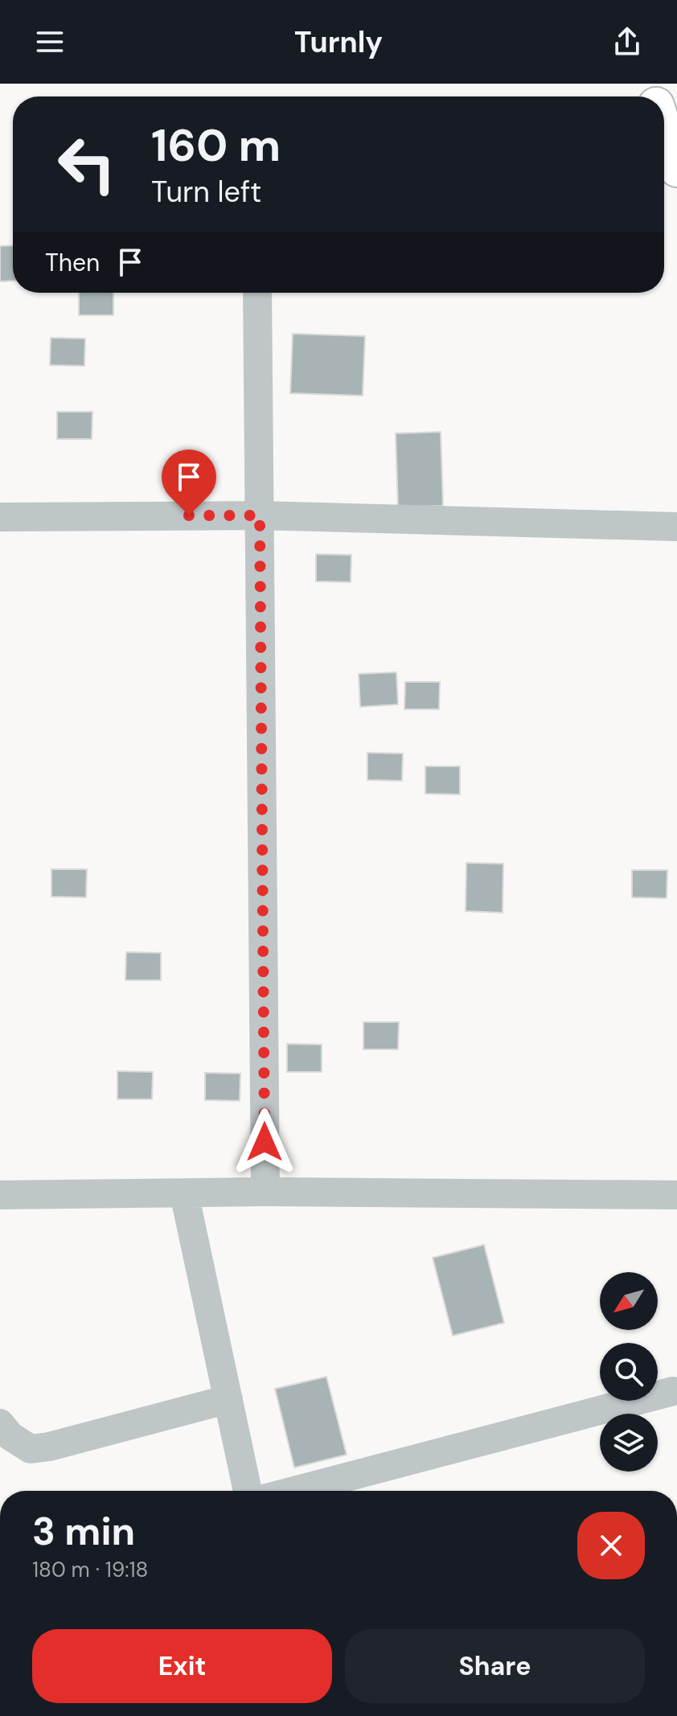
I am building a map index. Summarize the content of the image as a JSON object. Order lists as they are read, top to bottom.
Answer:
{
  "north": "bottom left",
  "page": {
    "header": "Turnly",
    "turn": ["160 m", "Turn left"],
    "then": "Then",
    "heading": ["3 min", "180 m · 19:18"],
    "buttons": ["Exit", "Share"]
  }
}
